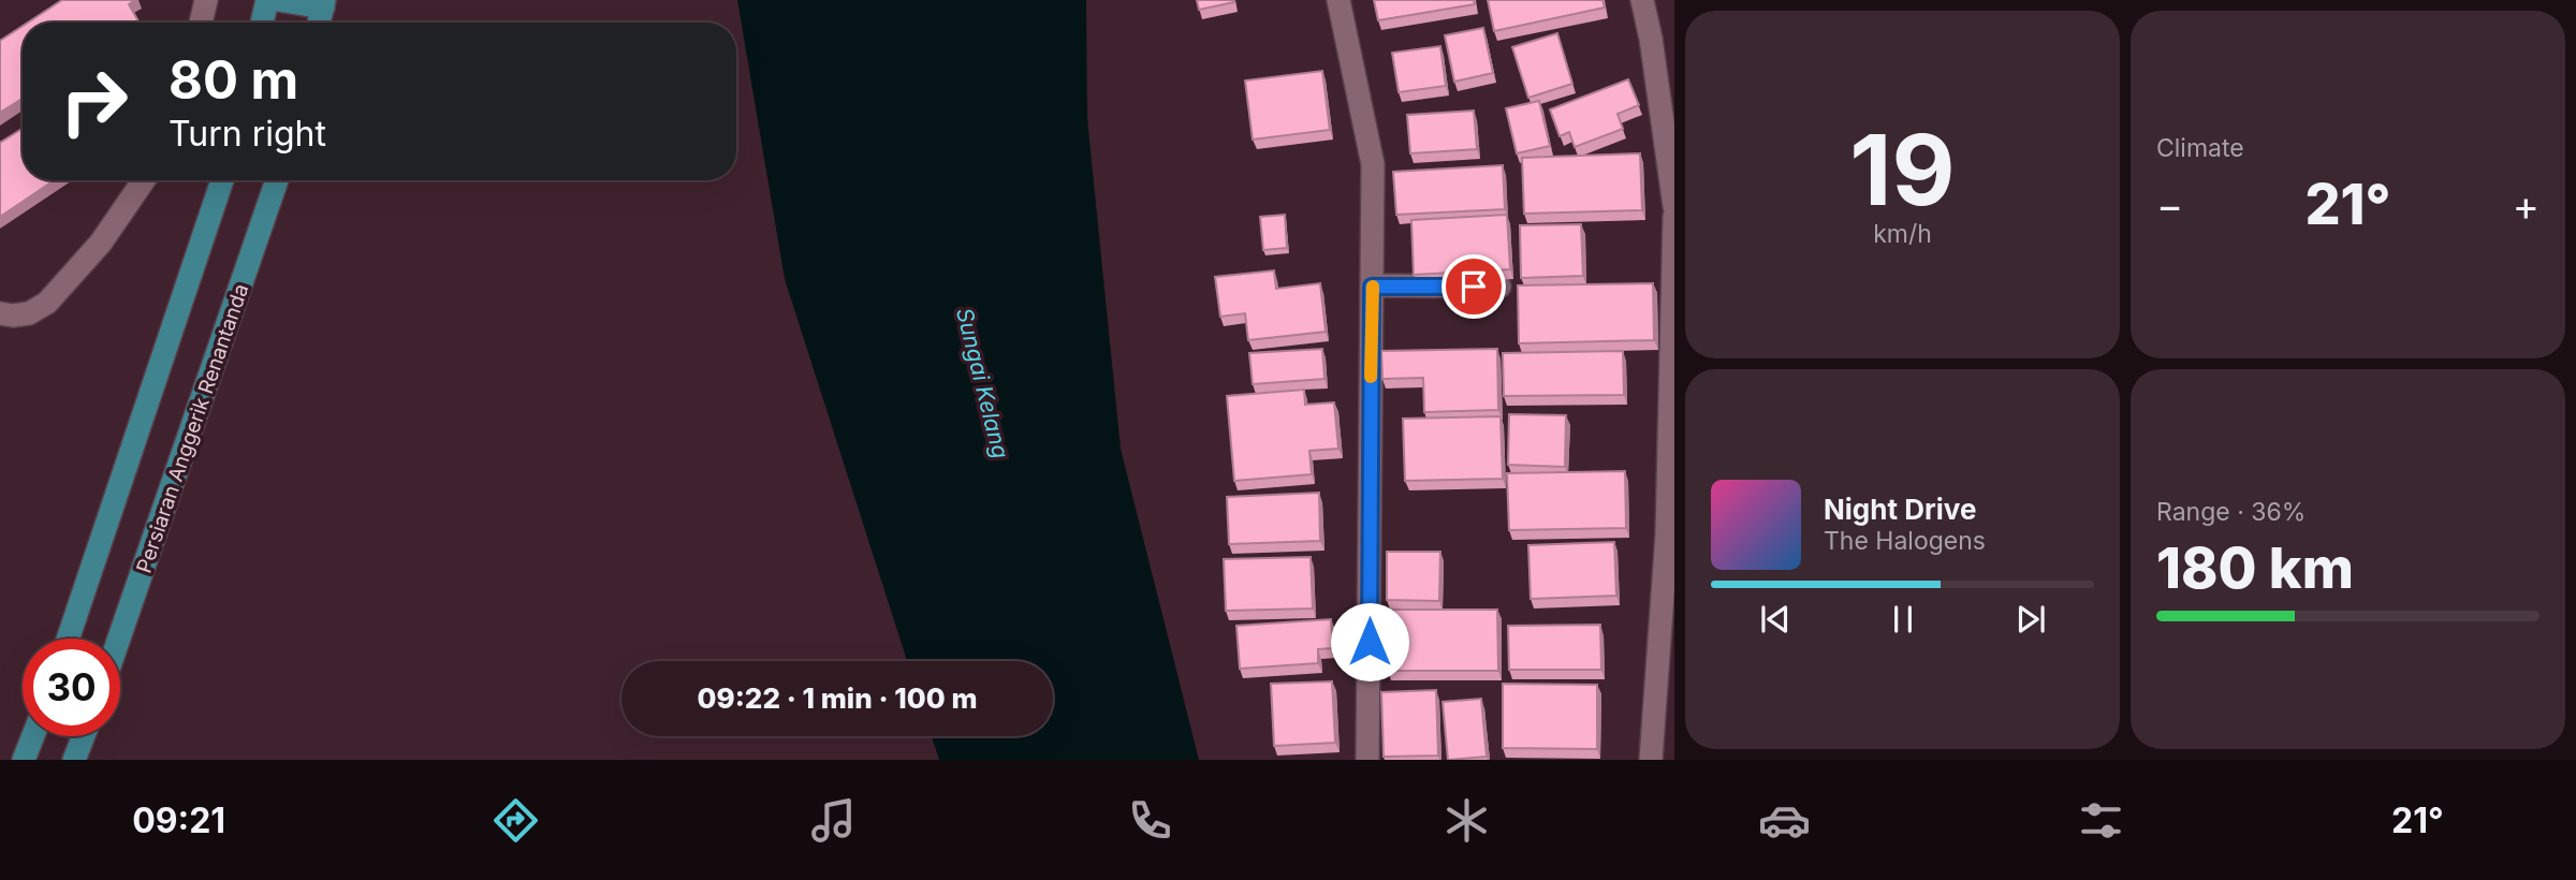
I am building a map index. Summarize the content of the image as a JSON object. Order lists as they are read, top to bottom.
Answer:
{
  "streets": {
    "main road": ["Persiaran Anggerik Renantanda"]
  },
  "water": ["Sungai Kelang"],
  "page": {
    "tile": [
      ["19", "km/h"],
      "Climate",
      ["Range · 36%", "180 km"]
    ],
    "turn": ["80 m", "Turn right"],
    "heat": ["−", "21°", "+"],
    "song": ["Night Drive", "The Halogens"],
    "limit": "30",
    "trip": "09:22 · 1 min · 100 m",
    "tabs": ["09:21", "21°"]
  }
}
